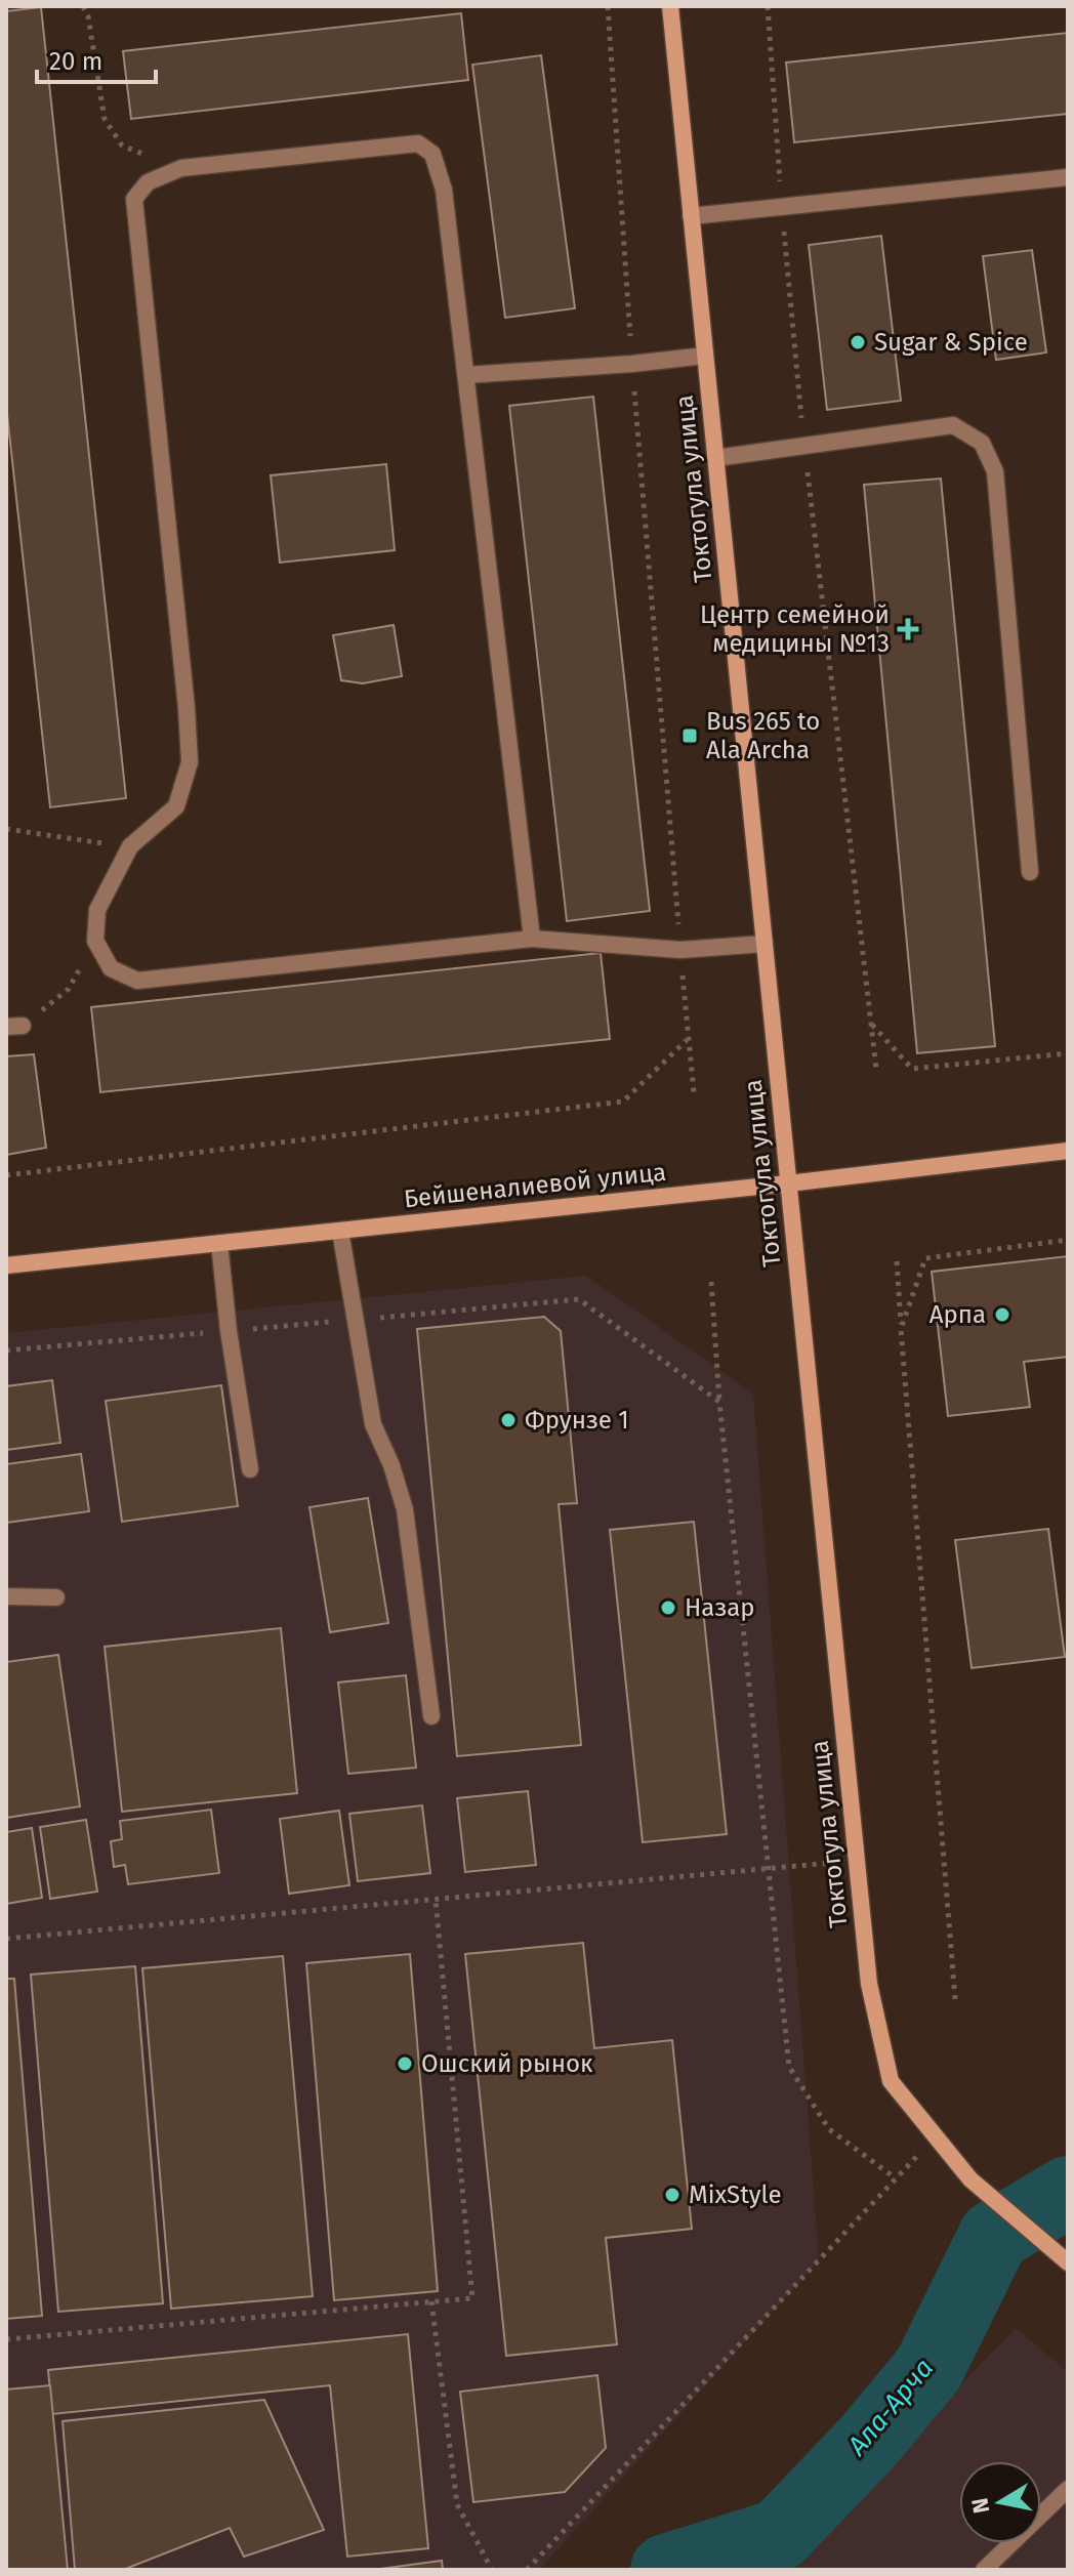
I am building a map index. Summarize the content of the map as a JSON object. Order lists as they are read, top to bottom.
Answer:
{
  "streets": {
    "main road": ["Токтогула улица", "Бейшеналиевой улица"]
  },
  "crossings": [
    ["Токтогула улица", "Бейшеналиевой улица"]
  ],
  "water": ["Ала-Арча"],
  "places": {
    "other": [
      "Sugar & Spice",
      "Арпа",
      "Фрунзе 1",
      "Назар",
      "Ошский рынок",
      "MixStyle"
    ],
    "health": ["Центр семейной медицины №13"],
    "transit": ["Bus 265 to Ala Archa"]
  },
  "scale_bar": "20 m",
  "north": "left"
}
